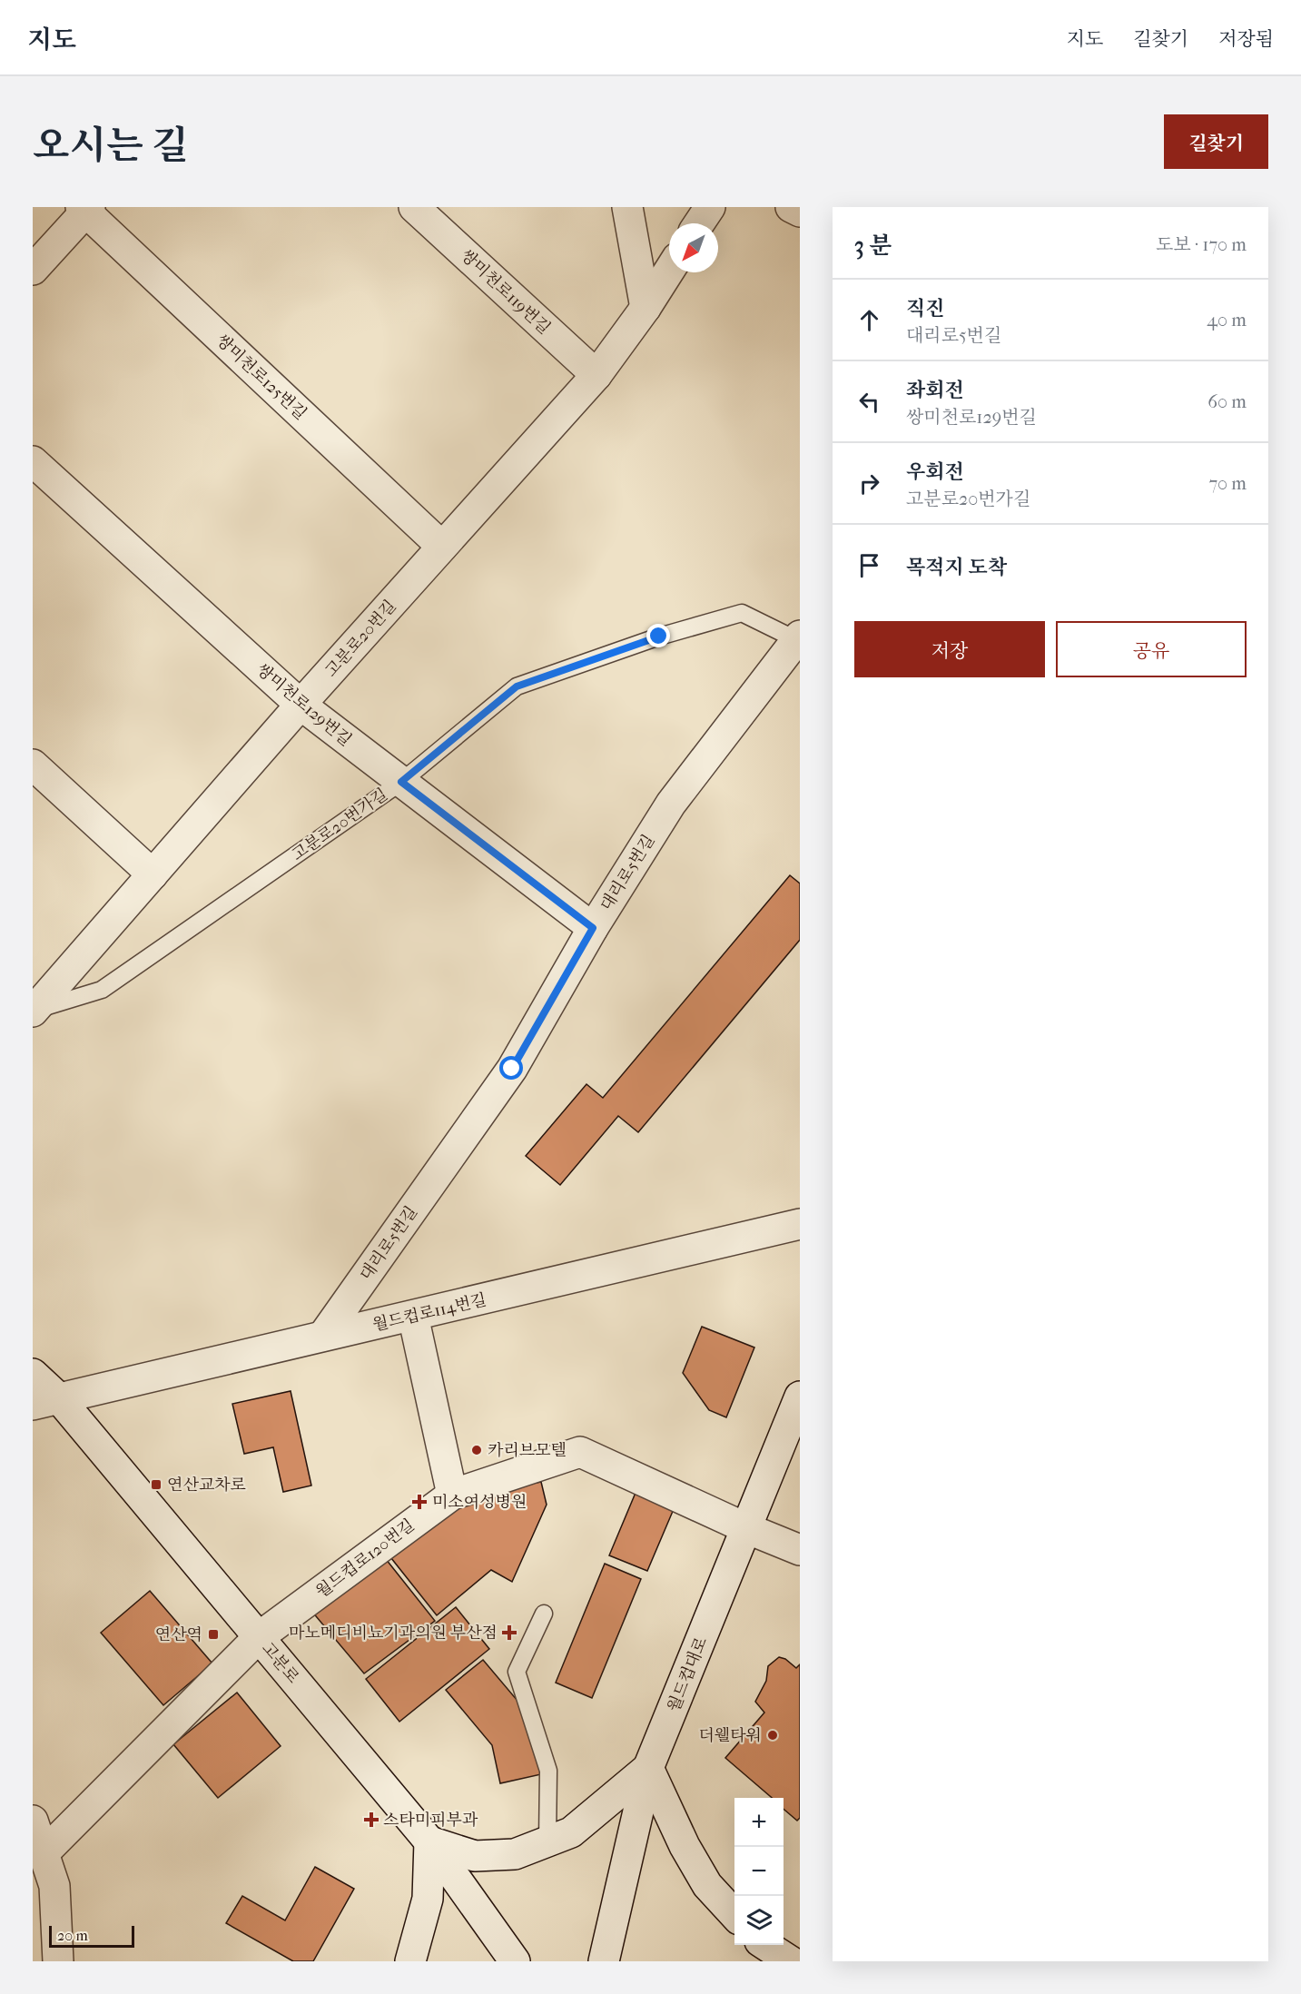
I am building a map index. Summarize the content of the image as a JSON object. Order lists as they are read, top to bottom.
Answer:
{
  "streets": {
    "street": [
      "쌍미천로119번길",
      "쌍미천로125번길",
      "고분로20번길",
      "쌍미천로129번길",
      "대리로5번길",
      "월드컵로114번길",
      "월드컵로120번길",
      "고분로",
      "월드컵대로"
    ],
    "lane": ["고분로20번가길"]
  },
  "crossings": [
    ["쌍미천로119번길", "고분로20번길"],
    ["쌍미천로125번길", "고분로20번길"],
    ["고분로20번길", "쌍미천로129번길"],
    ["고분로20번길", "고분로20번가길"],
    ["쌍미천로129번길", "고분로20번가길"],
    ["쌍미천로129번길", "대리로5번길"],
    ["고분로20번가길", "대리로5번길"],
    ["대리로5번길", "월드컵로114번길"],
    ["월드컵로114번길", "고분로"],
    ["월드컵로120번길", "고분로"],
    ["월드컵로120번길", "월드컵대로"]
  ],
  "places": {
    "other": ["카리브모텔", "더웰타워"],
    "transit": ["연산교차로", "연산역"],
    "health": ["미소여성병원", "마노메디비뇨기과의원 부산점", "스타미피부과"]
  },
  "scale_bar": "20 m",
  "north": "bottom left",
  "page": {
    "header": "지도",
    "nav": ["지도", "길찾기", "저장됨"],
    "title": "오시는 길",
    "buttons": [
      "길찾기",
      ["저장", "공유"]
    ],
    "heading": ["3 분", "도보 · 170 m"],
    "list": [
      ["직진", "대리로5번길", "40 m"],
      ["좌회전", "쌍미천로129번길", "60 m"],
      ["우회전", "고분로20번가길", "70 m"],
      "목적지 도착"
    ],
    "map_buttons": ["+", "−"],
    "scale": "20 m"
  }
}
